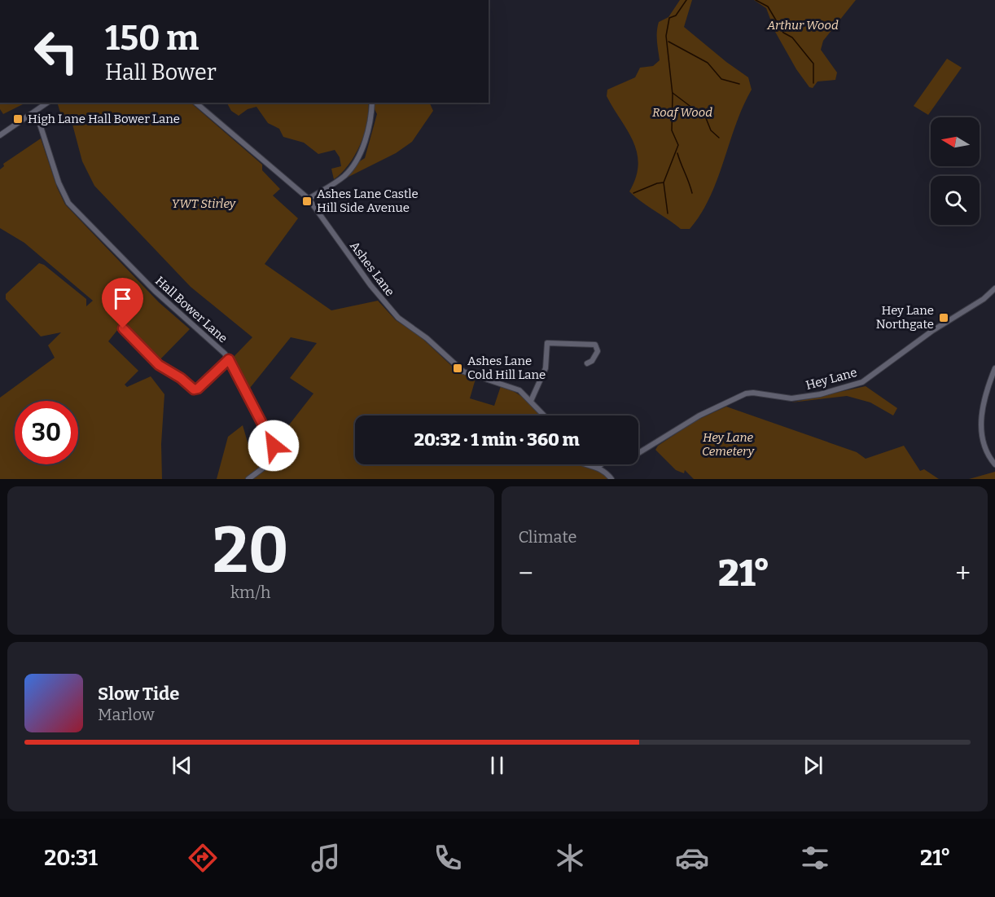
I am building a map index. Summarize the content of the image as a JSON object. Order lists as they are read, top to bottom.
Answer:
{
  "streets": {
    "street": ["Ashes Lane", "Hall Bower Lane", "Hey Lane"]
  },
  "parks": [
    "Arthur Wood",
    "Roaf Wood",
    "YWT Stirley",
    "Hey Lane Cemetery"
  ],
  "places": {
    "transit": [
      "High Lane Hall Bower Lane",
      "Ashes Lane Castle Hill Side Avenue",
      "Hey Lane Northgate",
      "Ashes Lane Cold Hill Lane"
    ]
  },
  "north": "left",
  "page": {
    "turn": ["150 m", "Hall Bower"],
    "limit": "30",
    "trip": "20:32 · 1 min · 360 m",
    "tile": [
      ["20", "km/h"],
      "Climate"
    ],
    "heat": ["−", "21°", "+"],
    "song": ["Slow Tide", "Marlow"],
    "tabs": ["20:31", "21°"]
  }
}
